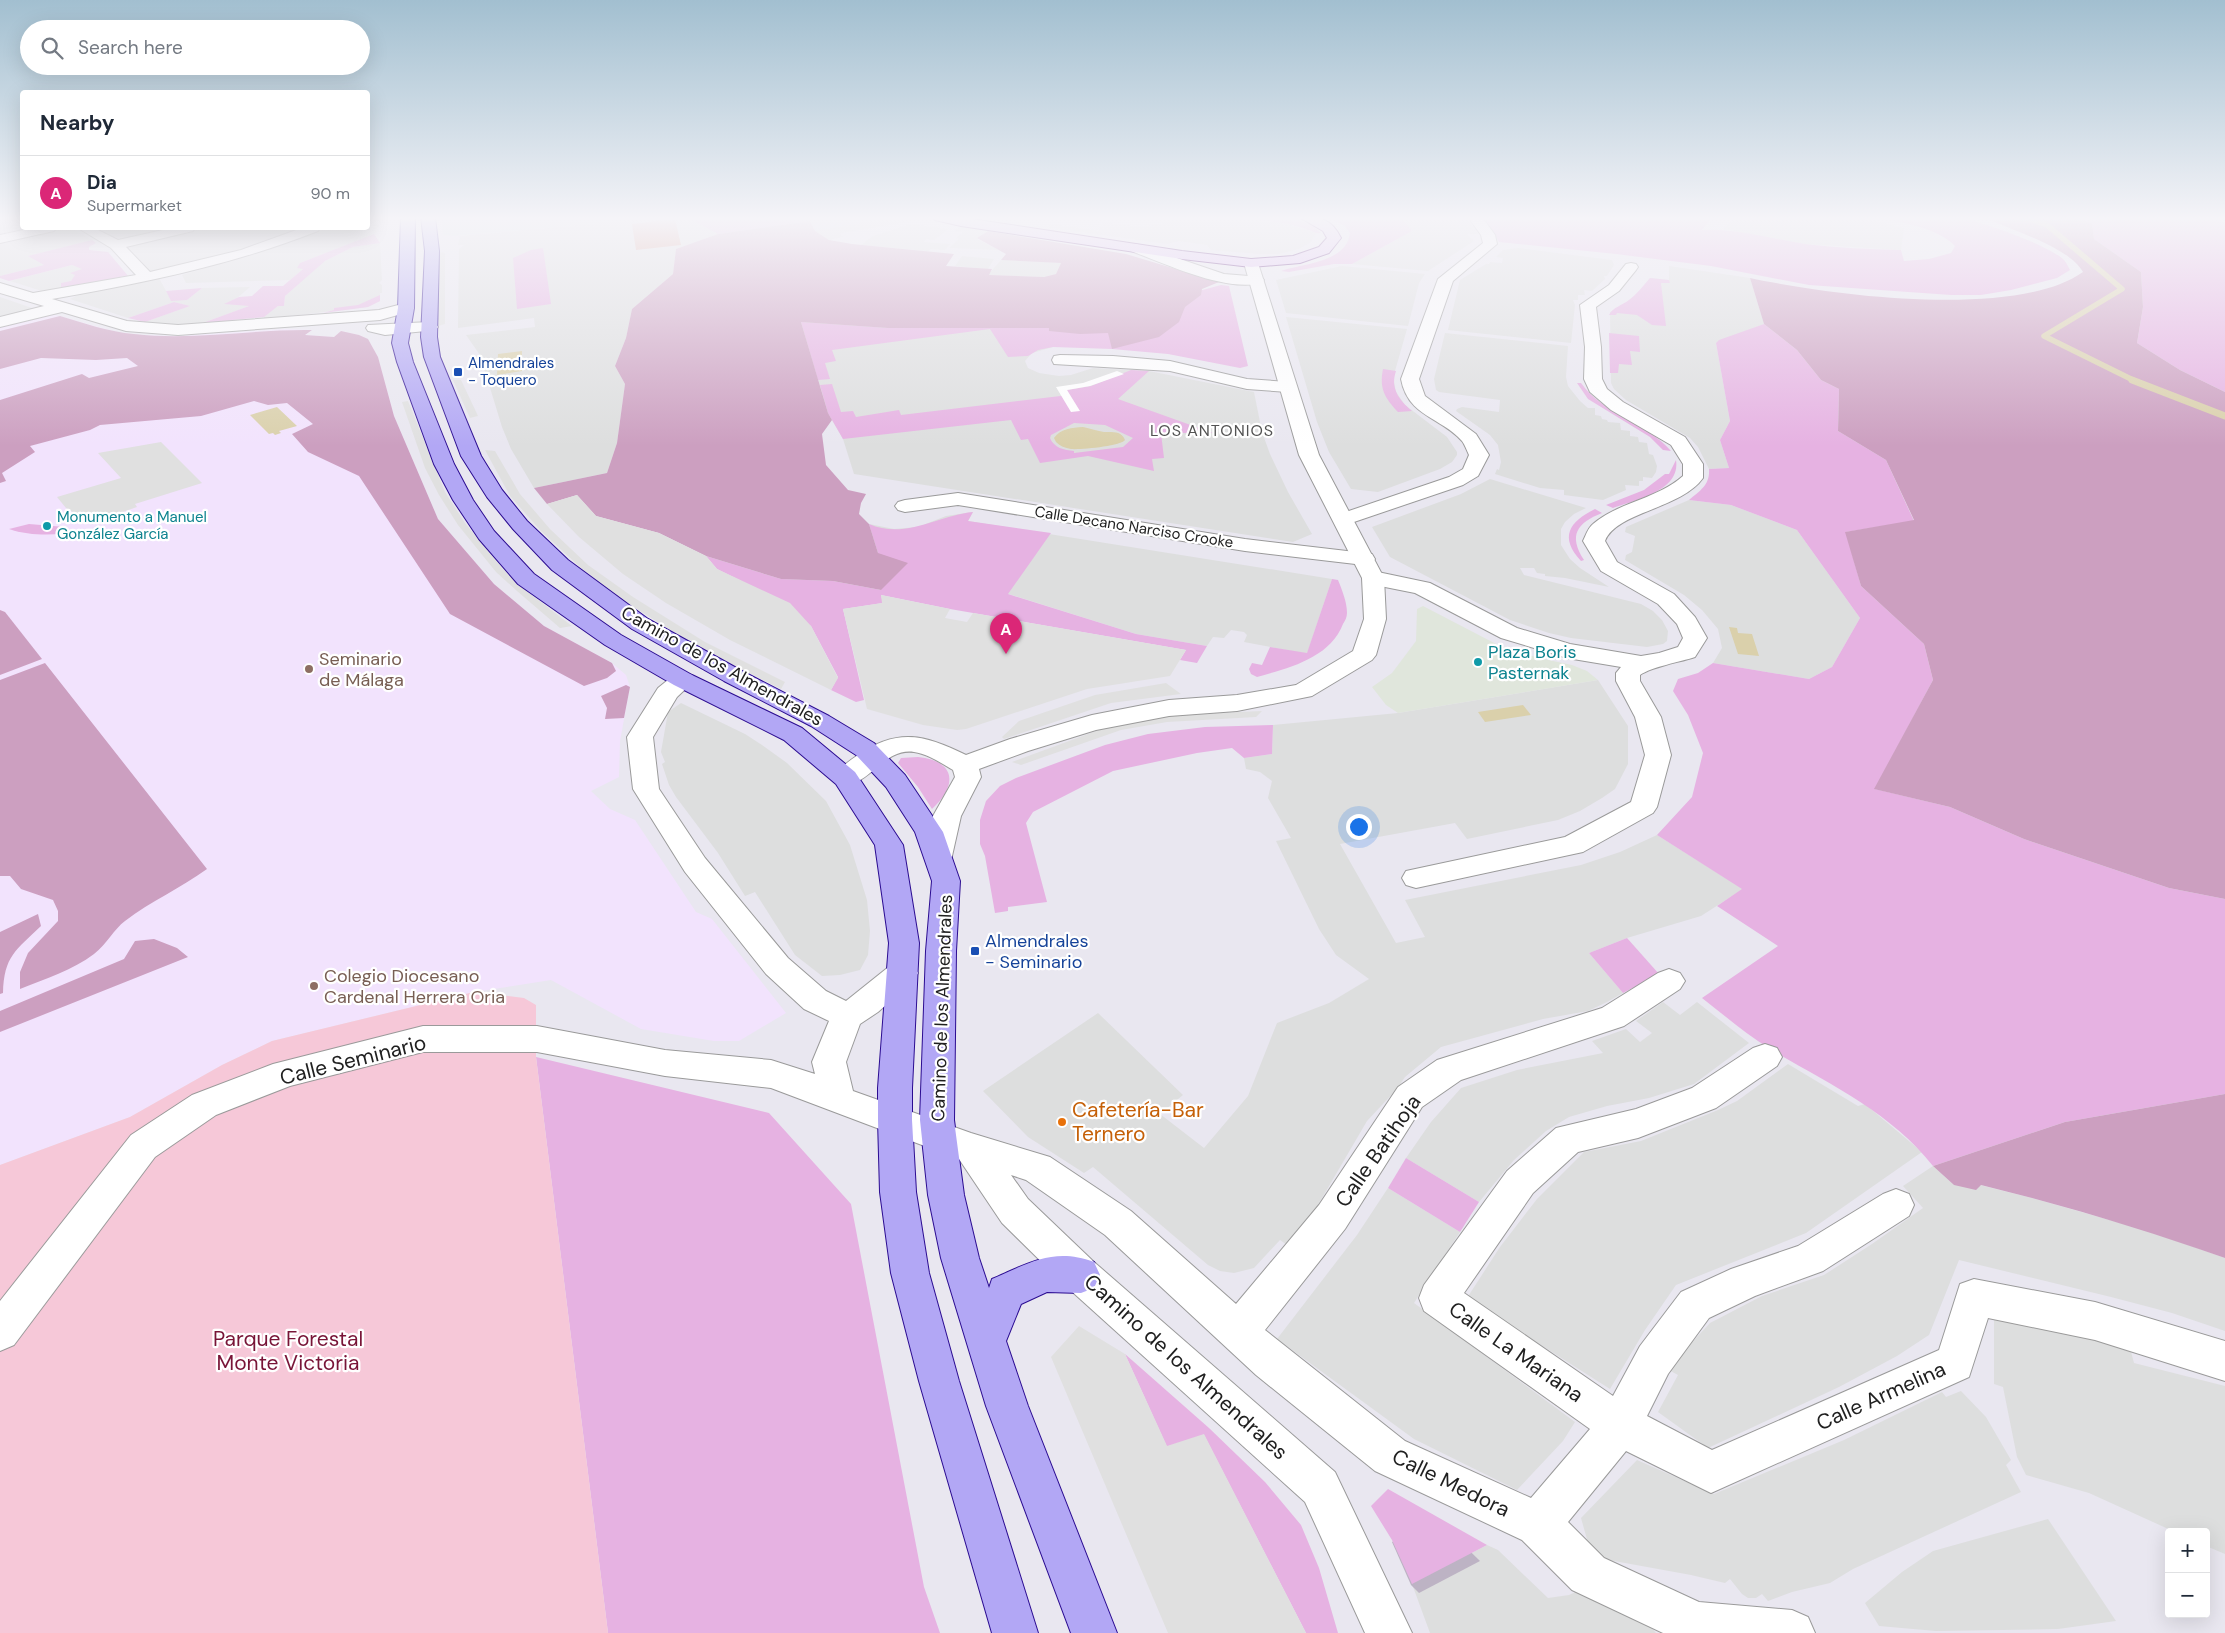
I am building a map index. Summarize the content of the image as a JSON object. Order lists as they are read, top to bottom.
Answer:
{
  "streets": {
    "main road": ["Camino de los Almendrales"],
    "street": [
      "Calle Decano Narciso Crooke",
      "Calle Seminario",
      "Calle Batihoja",
      "Calle La Mariana",
      "Calle Armelina",
      "Calle Medora"
    ]
  },
  "crossings": [
    ["Camino de los Almendrales", "Calle Seminario"],
    ["Camino de los Almendrales", "Calle Medora"],
    ["Calle Batihoja", "Calle Medora"],
    ["Calle La Mariana", "Calle Armelina"]
  ],
  "districts": ["LOS ANTONIOS"],
  "parks": ["Parque Forestal Monte Victoria"],
  "places": {
    "transit": ["Almendrales - Toquero", "Almendrales - Seminario"],
    "other": [
      "Monumento a Manuel González García",
      "Plaza Boris Pasternak",
      "Seminario de Málaga",
      "Colegio Diocesano Cardenal Herrera Oria",
      "Cafetería-Bar Ternero"
    ]
  },
  "page": {
    "search": "Search here",
    "heading": "Nearby",
    "list": [
      {
        "mark": "A",
        "name": "Dia",
        "note": "Supermarket",
        "value": "90 m"
      }
    ],
    "pins": "A",
    "map_buttons": ["+", "−"]
  }
}
